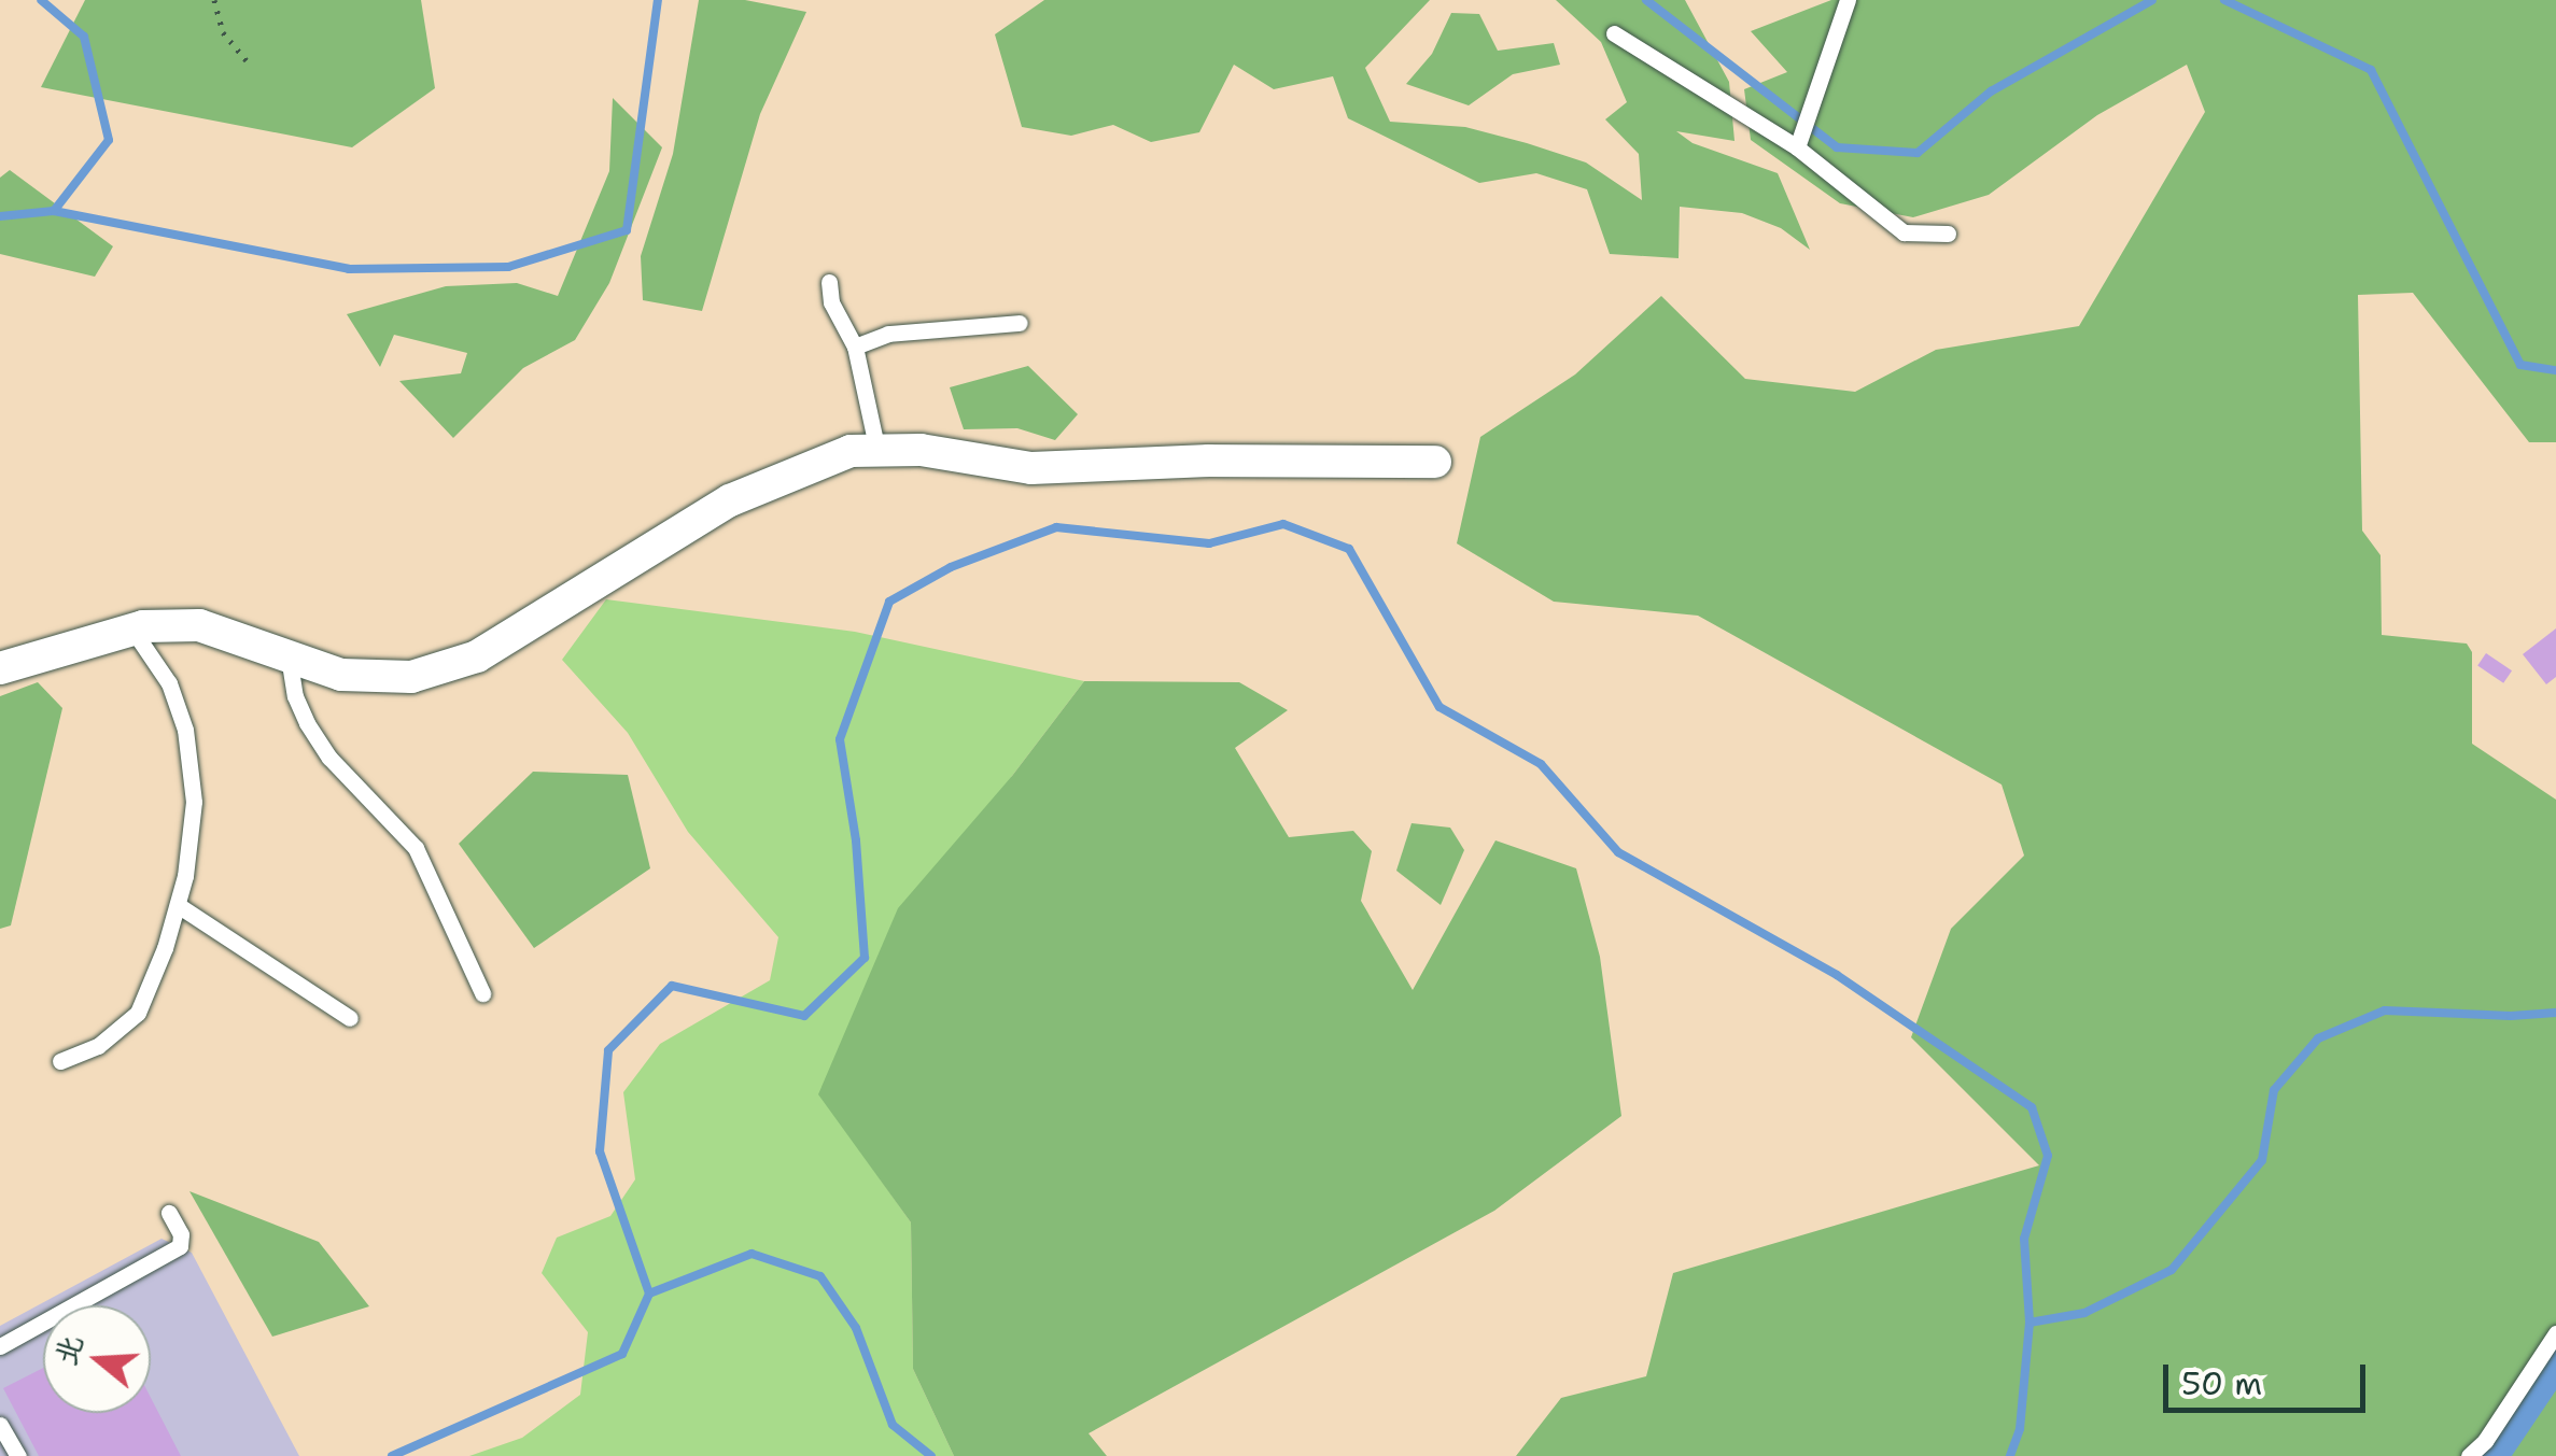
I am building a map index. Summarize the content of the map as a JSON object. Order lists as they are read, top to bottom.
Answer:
{
  "scale_bar": "50 m",
  "north": "left"
}
